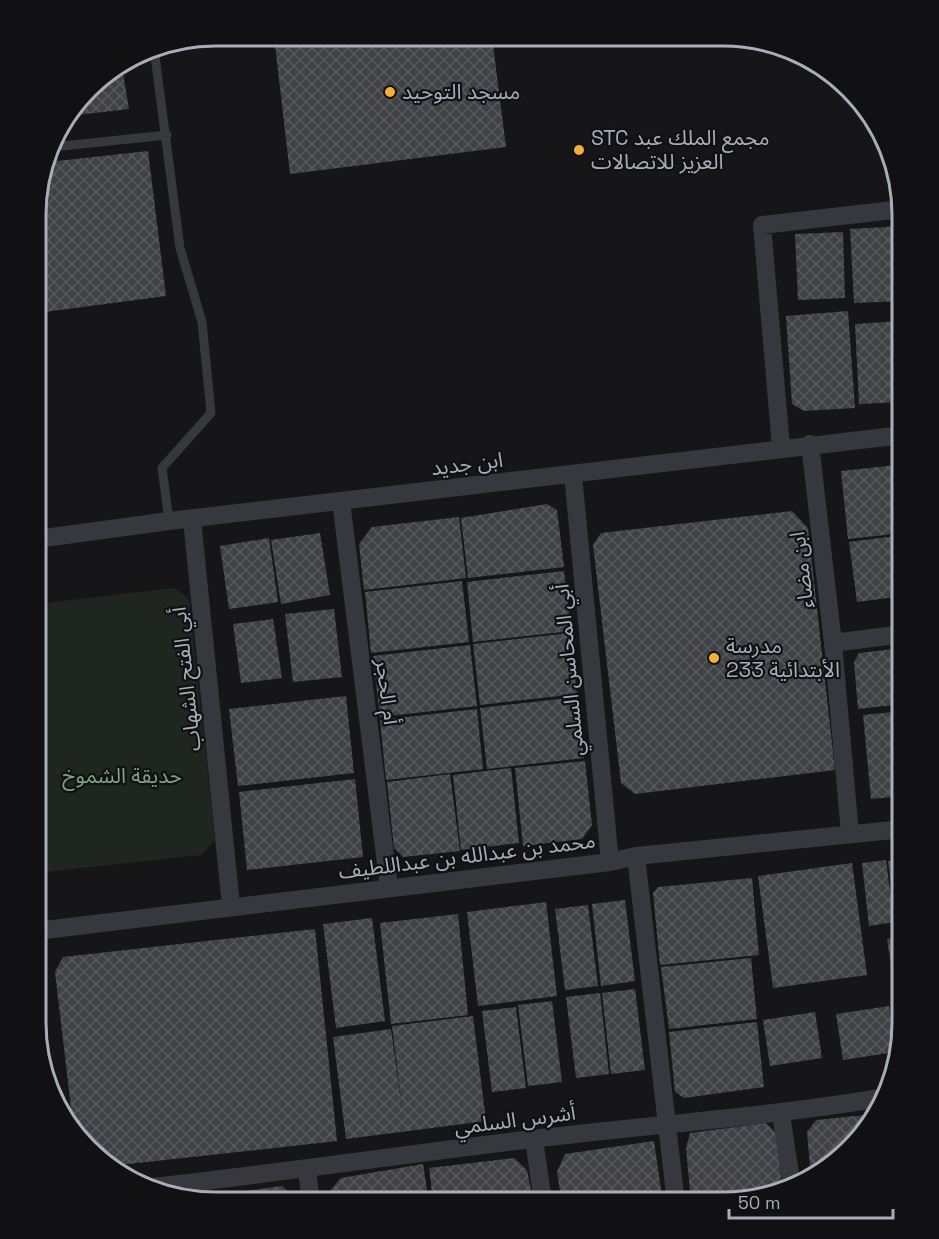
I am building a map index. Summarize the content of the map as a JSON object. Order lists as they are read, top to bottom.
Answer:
{
  "streets": {
    "street": [
      "ابن جديد",
      "ابن مضاء",
      "أبي المحاسن السلمي",
      "أبي الفتح الشهاب",
      "أم الحجر",
      "محمد بن عبدالله بن عبداللطيف",
      "أشرس السلمي"
    ]
  },
  "crossings": [
    ["ابن جديد", "ابن مضاء"],
    ["ابن جديد", "أبي المحاسن السلمي"],
    ["ابن جديد", "أبي الفتح الشهاب"],
    ["ابن جديد", "أم الحجر"],
    ["ابن مضاء", "محمد بن عبدالله بن عبداللطيف"],
    ["أبي المحاسن السلمي", "محمد بن عبدالله بن عبداللطيف"],
    ["أبي الفتح الشهاب", "محمد بن عبدالله بن عبداللطيف"],
    ["أم الحجر", "محمد بن عبدالله بن عبداللطيف"]
  ],
  "parks": ["حديقة الشموخ"],
  "places": ["مسجد التوحيد", "STC مجمع الملك عبد العزيز للاتصالات", "مدرسة الأبتدائية 233"],
  "scale_bar": "50 m"
}
